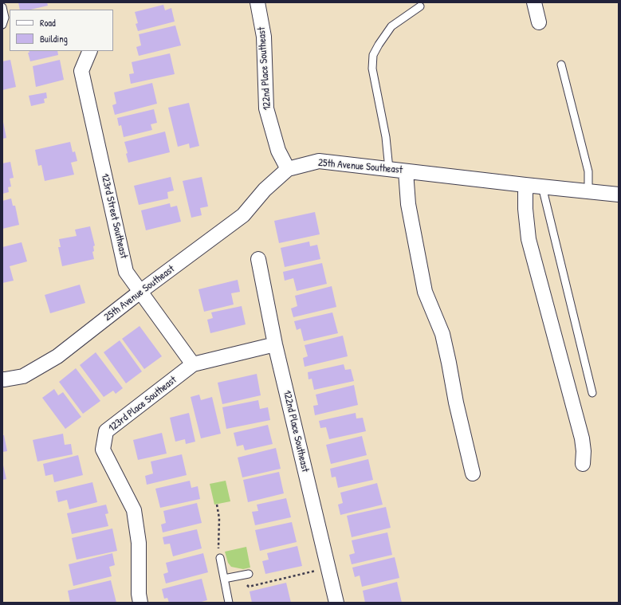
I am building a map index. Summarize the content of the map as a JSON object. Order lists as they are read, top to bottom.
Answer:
{
  "streets": {
    "street": [
      "122nd Place Southeast",
      "25th Avenue Southeast",
      "123rd Street Southeast",
      "123rd Place Southeast"
    ]
  },
  "crossings": [
    ["122nd Place Southeast", "25th Avenue Southeast"],
    ["122nd Place Southeast", "123rd Place Southeast"],
    ["25th Avenue Southeast", "123rd Street Southeast"],
    ["123rd Street Southeast", "123rd Place Southeast"]
  ],
  "legend": ["Road", "Building"]
}
